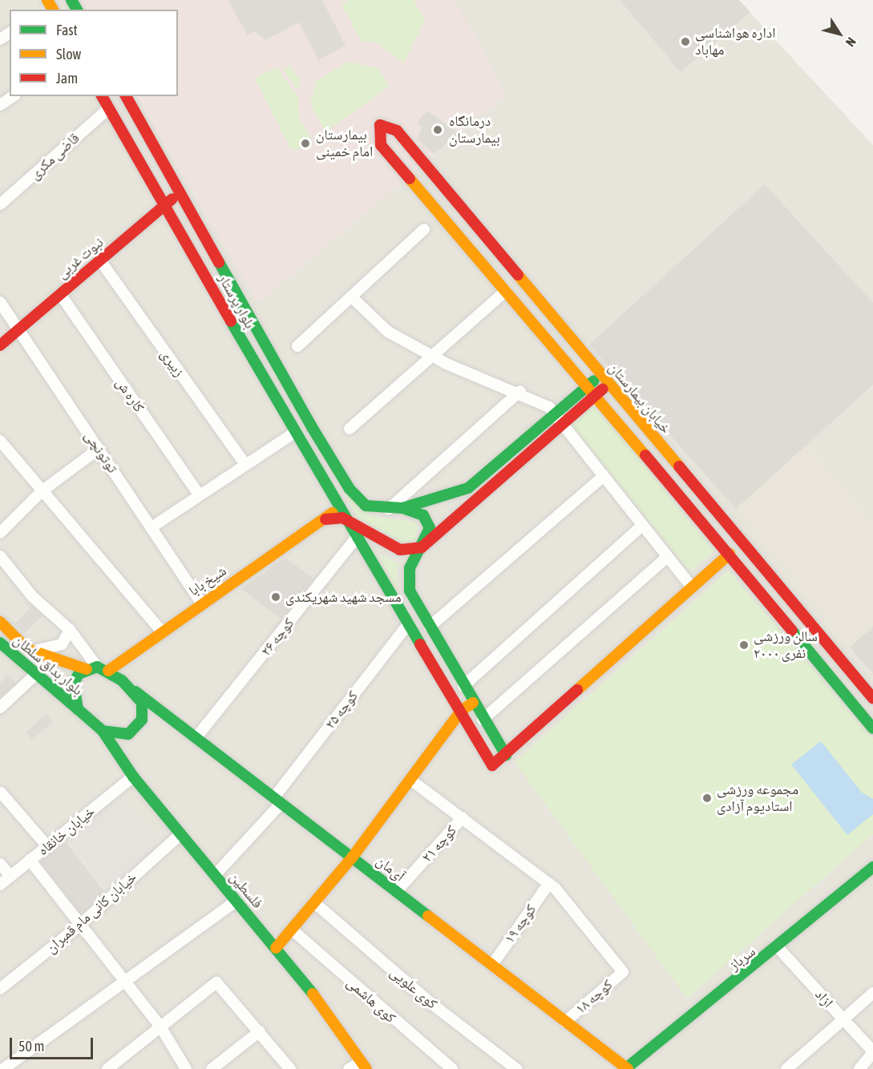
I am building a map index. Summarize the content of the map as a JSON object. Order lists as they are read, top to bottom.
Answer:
{
  "streets": {
    "street": [
      "قاضی مکری",
      "نبوت غربی",
      "بلوار پرستار",
      "زبیری",
      "کاره ش",
      "خیابان بیمارستان",
      "توتونچی",
      "شیخ بابا",
      "کوچه ۲۶",
      "بلوار بداق سلطان",
      "کوچه ۲۵",
      "خیابان خانقاه",
      "کوچه ۲۱",
      "آی‌مان",
      "فلسطین",
      "خیابان کانی مام قمبران",
      "کوچه ۱۹",
      "سرباز",
      "کوی علویی",
      "کوچه ۱۸",
      "ازاد",
      "کوی هاشمی"
    ]
  },
  "crossings": [
    ["قاضی مکری", "بلوار پرستار"],
    ["نبوت غربی", "بلوار پرستار"],
    ["نبوت غربی", "زبیری"],
    ["نبوت غربی", "کاره ش"],
    ["نبوت غربی", "توتونچی"],
    ["بلوار پرستار", "کوچه ۲۶"],
    ["بلوار پرستار", "کوچه ۲۵"],
    ["توتونچی", "شیخ بابا"],
    ["شیخ بابا", "بلوار بداق سلطان"],
    ["شیخ بابا", "آی‌مان"],
    ["شیخ بابا", "فلسطین"],
    ["کوچه ۲۶", "آی‌مان"],
    ["بلوار بداق سلطان", "آی‌مان"],
    ["بلوار بداق سلطان", "فلسطین"],
    ["کوچه ۲۵", "آی‌مان"],
    ["کوچه ۲۵", "فلسطین"],
    ["خیابان خانقاه", "فلسطین"],
    ["کوچه ۲۱", "آی‌مان"],
    ["آی‌مان", "فلسطین"],
    ["آی‌مان", "کوچه ۱۹"],
    ["آی‌مان", "سرباز"],
    ["آی‌مان", "کوچه ۱۸"],
    ["فلسطین", "خیابان کانی مام قمبران"],
    ["کوچه ۱۹", "کوچه ۱۸"],
    ["سرباز", "ازاد"]
  ],
  "places": [
    "اداره هواشناسی مهاباد",
    "درمانگاه بیمارستان",
    "بیمارستان امام خمینی",
    "مسجد شهید شهریکندی",
    "سالن ورزشی ۲۰۰۰ نفری",
    "مجموعه ورزشی استادیوم آزادی"
  ],
  "legend": ["Fast", "Slow", "Jam"],
  "scale_bar": "50 m",
  "north": "bottom right"
}
